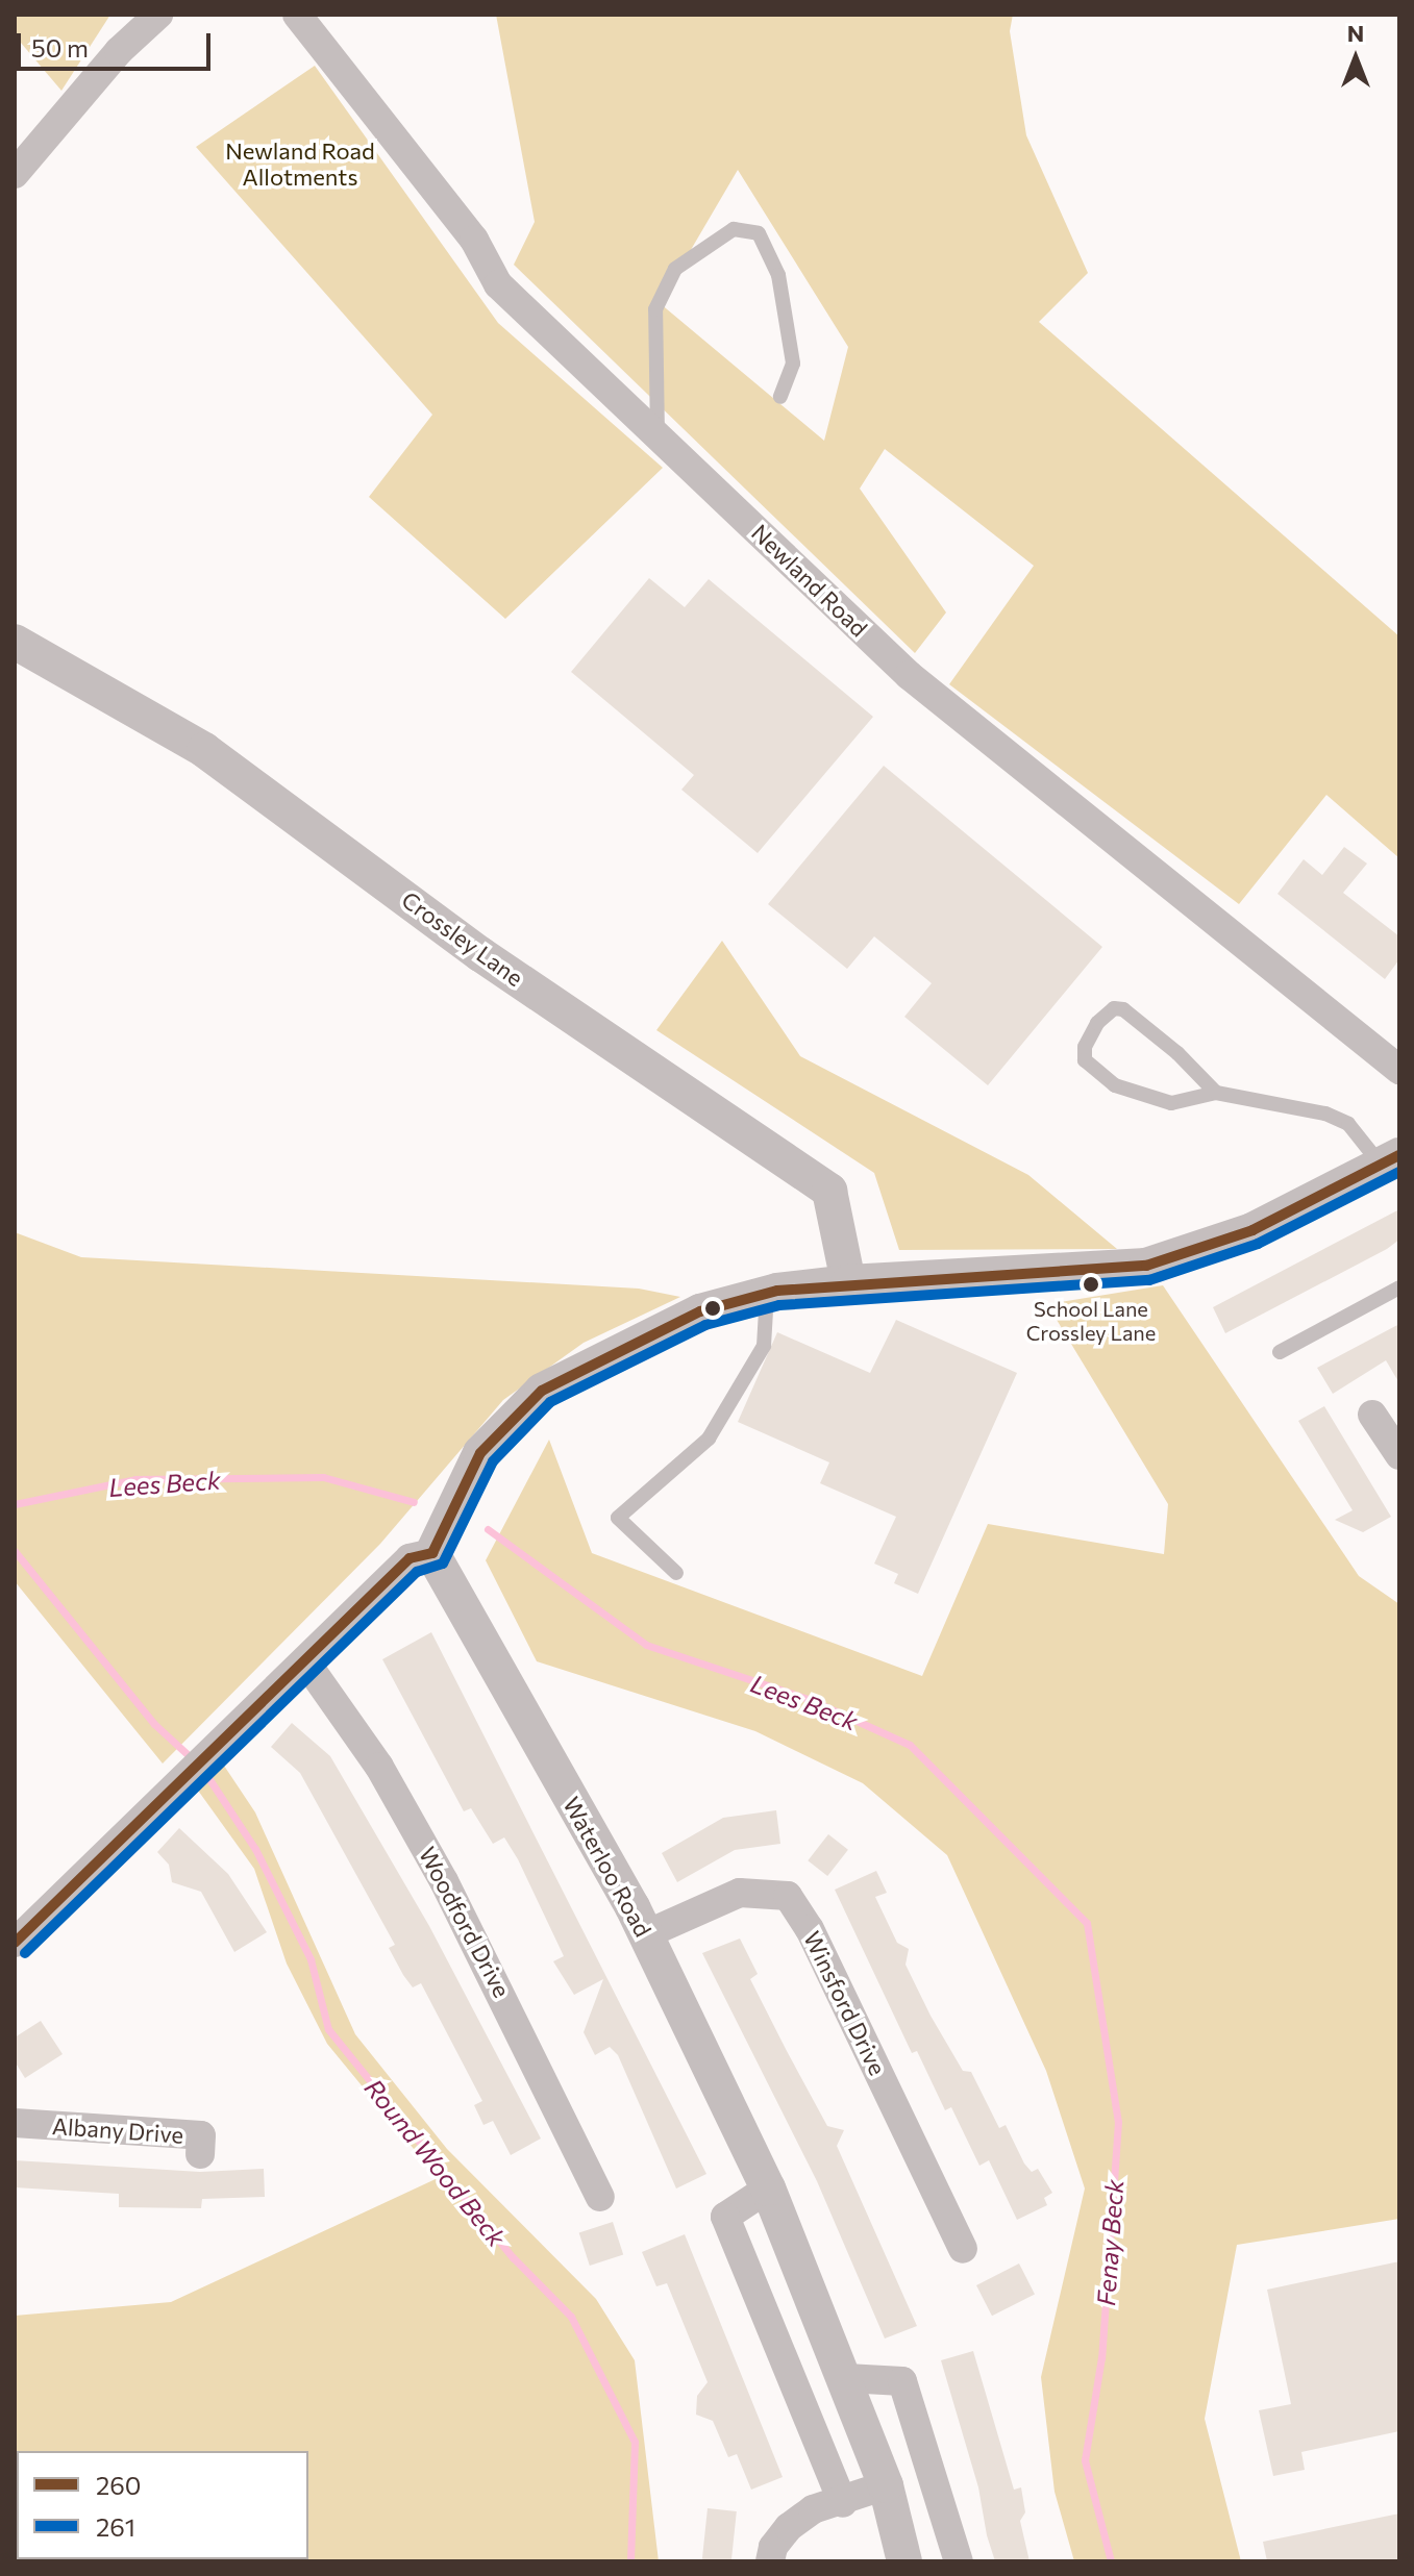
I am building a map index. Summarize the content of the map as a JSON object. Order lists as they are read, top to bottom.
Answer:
{
  "streets": {
    "street": [
      "Newland Road",
      "Crossley Lane",
      "Waterloo Road",
      "Woodford Drive",
      "Winsford Drive",
      "Albany Drive"
    ]
  },
  "crossings": [
    ["Waterloo Road", "Winsford Drive"]
  ],
  "water": ["Lees Beck", "Round Wood Beck", "Fenay Beck"],
  "parks": ["Newland Road Allotments"],
  "places": ["School Lane Crossley Lane"],
  "lines": ["transit line 260", "transit line 261"],
  "legend": ["260", "261"],
  "scale_bar": "50 m",
  "north": "top"
}
